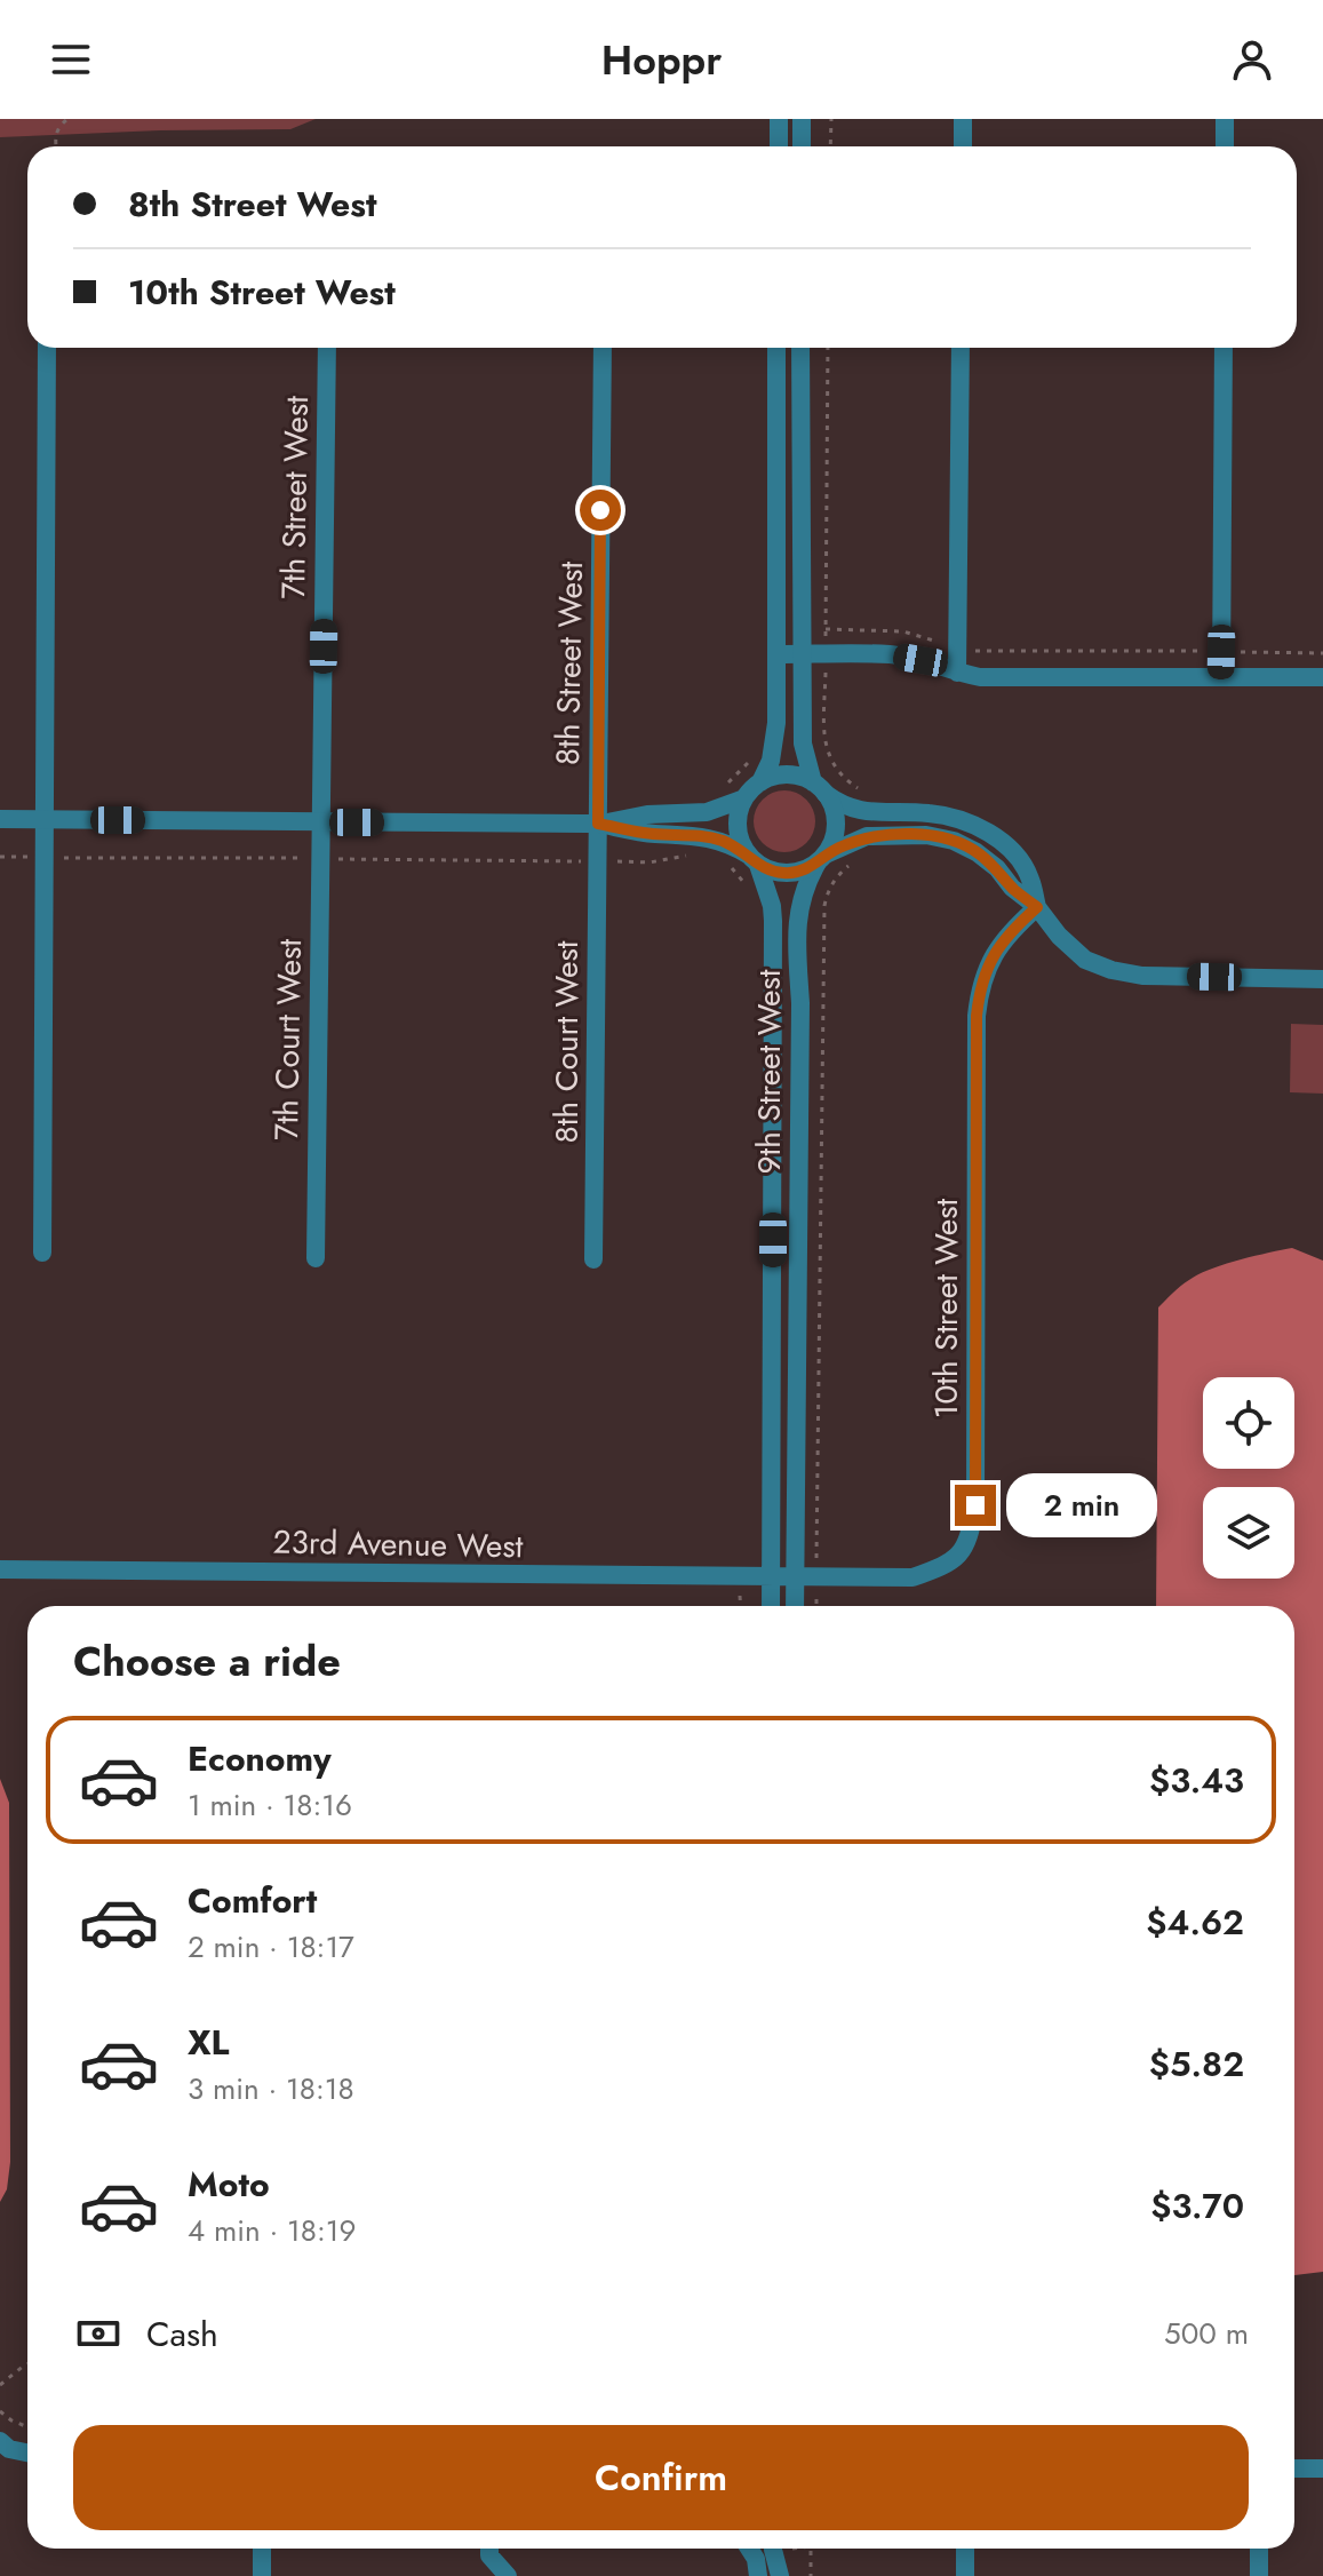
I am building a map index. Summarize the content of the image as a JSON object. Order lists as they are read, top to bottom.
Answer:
{
  "streets": {
    "street": [
      "7th Street West",
      "8th Street West",
      "7th Court West",
      "8th Court West",
      "9th Street West",
      "10th Street West",
      "23rd Avenue West"
    ]
  },
  "crossings": [
    ["7th Street West", "7th Court West"],
    ["8th Street West", "8th Court West"],
    ["9th Street West", "10th Street West"],
    ["9th Street West", "23rd Avenue West"],
    ["10th Street West", "23rd Avenue West"]
  ],
  "page": {
    "header": "Hoppr",
    "banner": ["8th Street West", "10th Street West"],
    "bubble": "2 min",
    "heading": "Choose a ride",
    "list": [
      {
        "name": "Economy",
        "note": "1 min · 18:16",
        "value": "$3.43"
      },
      {
        "name": "Comfort",
        "note": "2 min · 18:17",
        "value": "$4.62"
      },
      {
        "name": "XL",
        "note": "3 min · 18:18",
        "value": "$5.82"
      },
      {
        "name": "Moto",
        "note": "4 min · 18:19",
        "value": "$3.70"
      }
    ],
    "pay": ["Cash", "500 m"],
    "buttons": "Confirm"
  }
}
